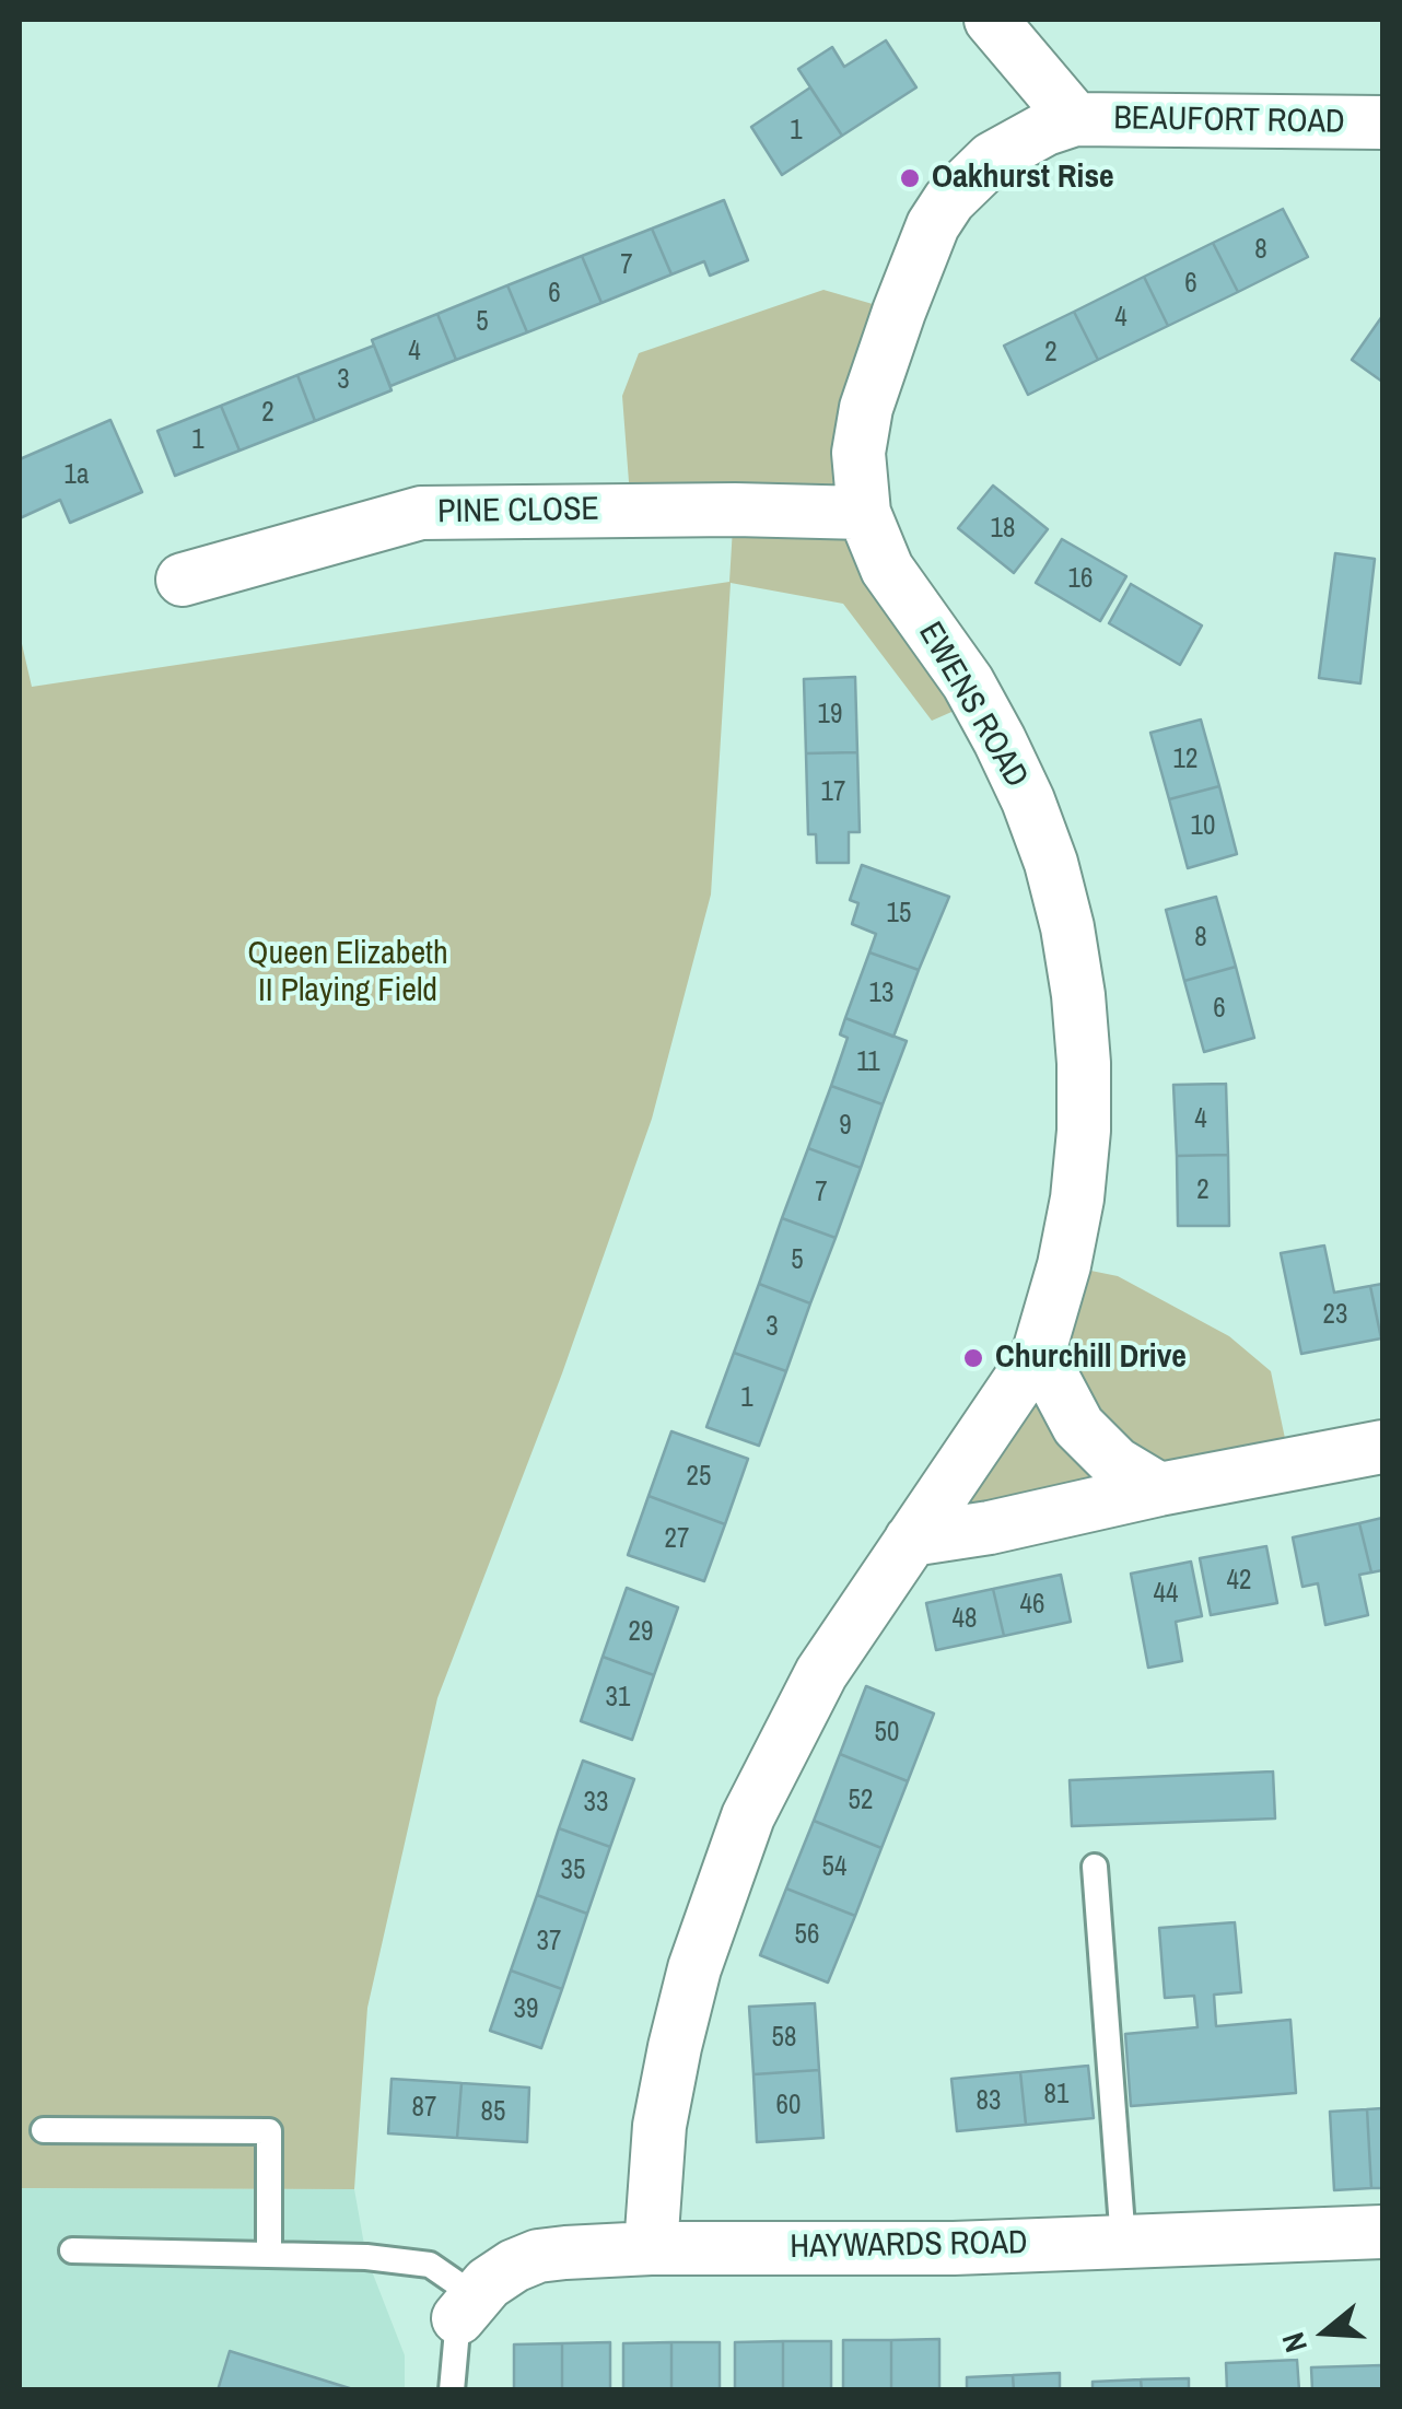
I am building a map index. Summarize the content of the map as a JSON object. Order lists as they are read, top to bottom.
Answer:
{
  "streets": {
    "street": [
      "BEAUFORT ROAD",
      "PINE CLOSE",
      "EWENS ROAD",
      "HAYWARDS ROAD"
    ]
  },
  "crossings": [
    ["BEAUFORT ROAD", "EWENS ROAD"],
    ["PINE CLOSE", "EWENS ROAD"]
  ],
  "parks": ["Queen Elizabeth II Playing Field"],
  "places": ["Oakhurst Rise", "Churchill Drive"],
  "house_numbers": [
    "1",
    "8",
    "7",
    "6",
    "6",
    "4",
    "5",
    "4",
    "2",
    "3",
    "2",
    "1",
    "1a",
    "18",
    "16",
    "19",
    "12",
    "17",
    "10",
    "15",
    "8",
    "13",
    "6",
    "11",
    "4",
    "9",
    "2",
    "7",
    "5",
    "23",
    "3",
    "1",
    "25",
    "27",
    "42",
    "44",
    "46",
    "48",
    "29",
    "31",
    "50",
    "52",
    "33",
    "54",
    "35",
    "56",
    "37",
    "39",
    "58",
    "81",
    "83",
    "60",
    "87",
    "85"
  ],
  "north": "left"
}
